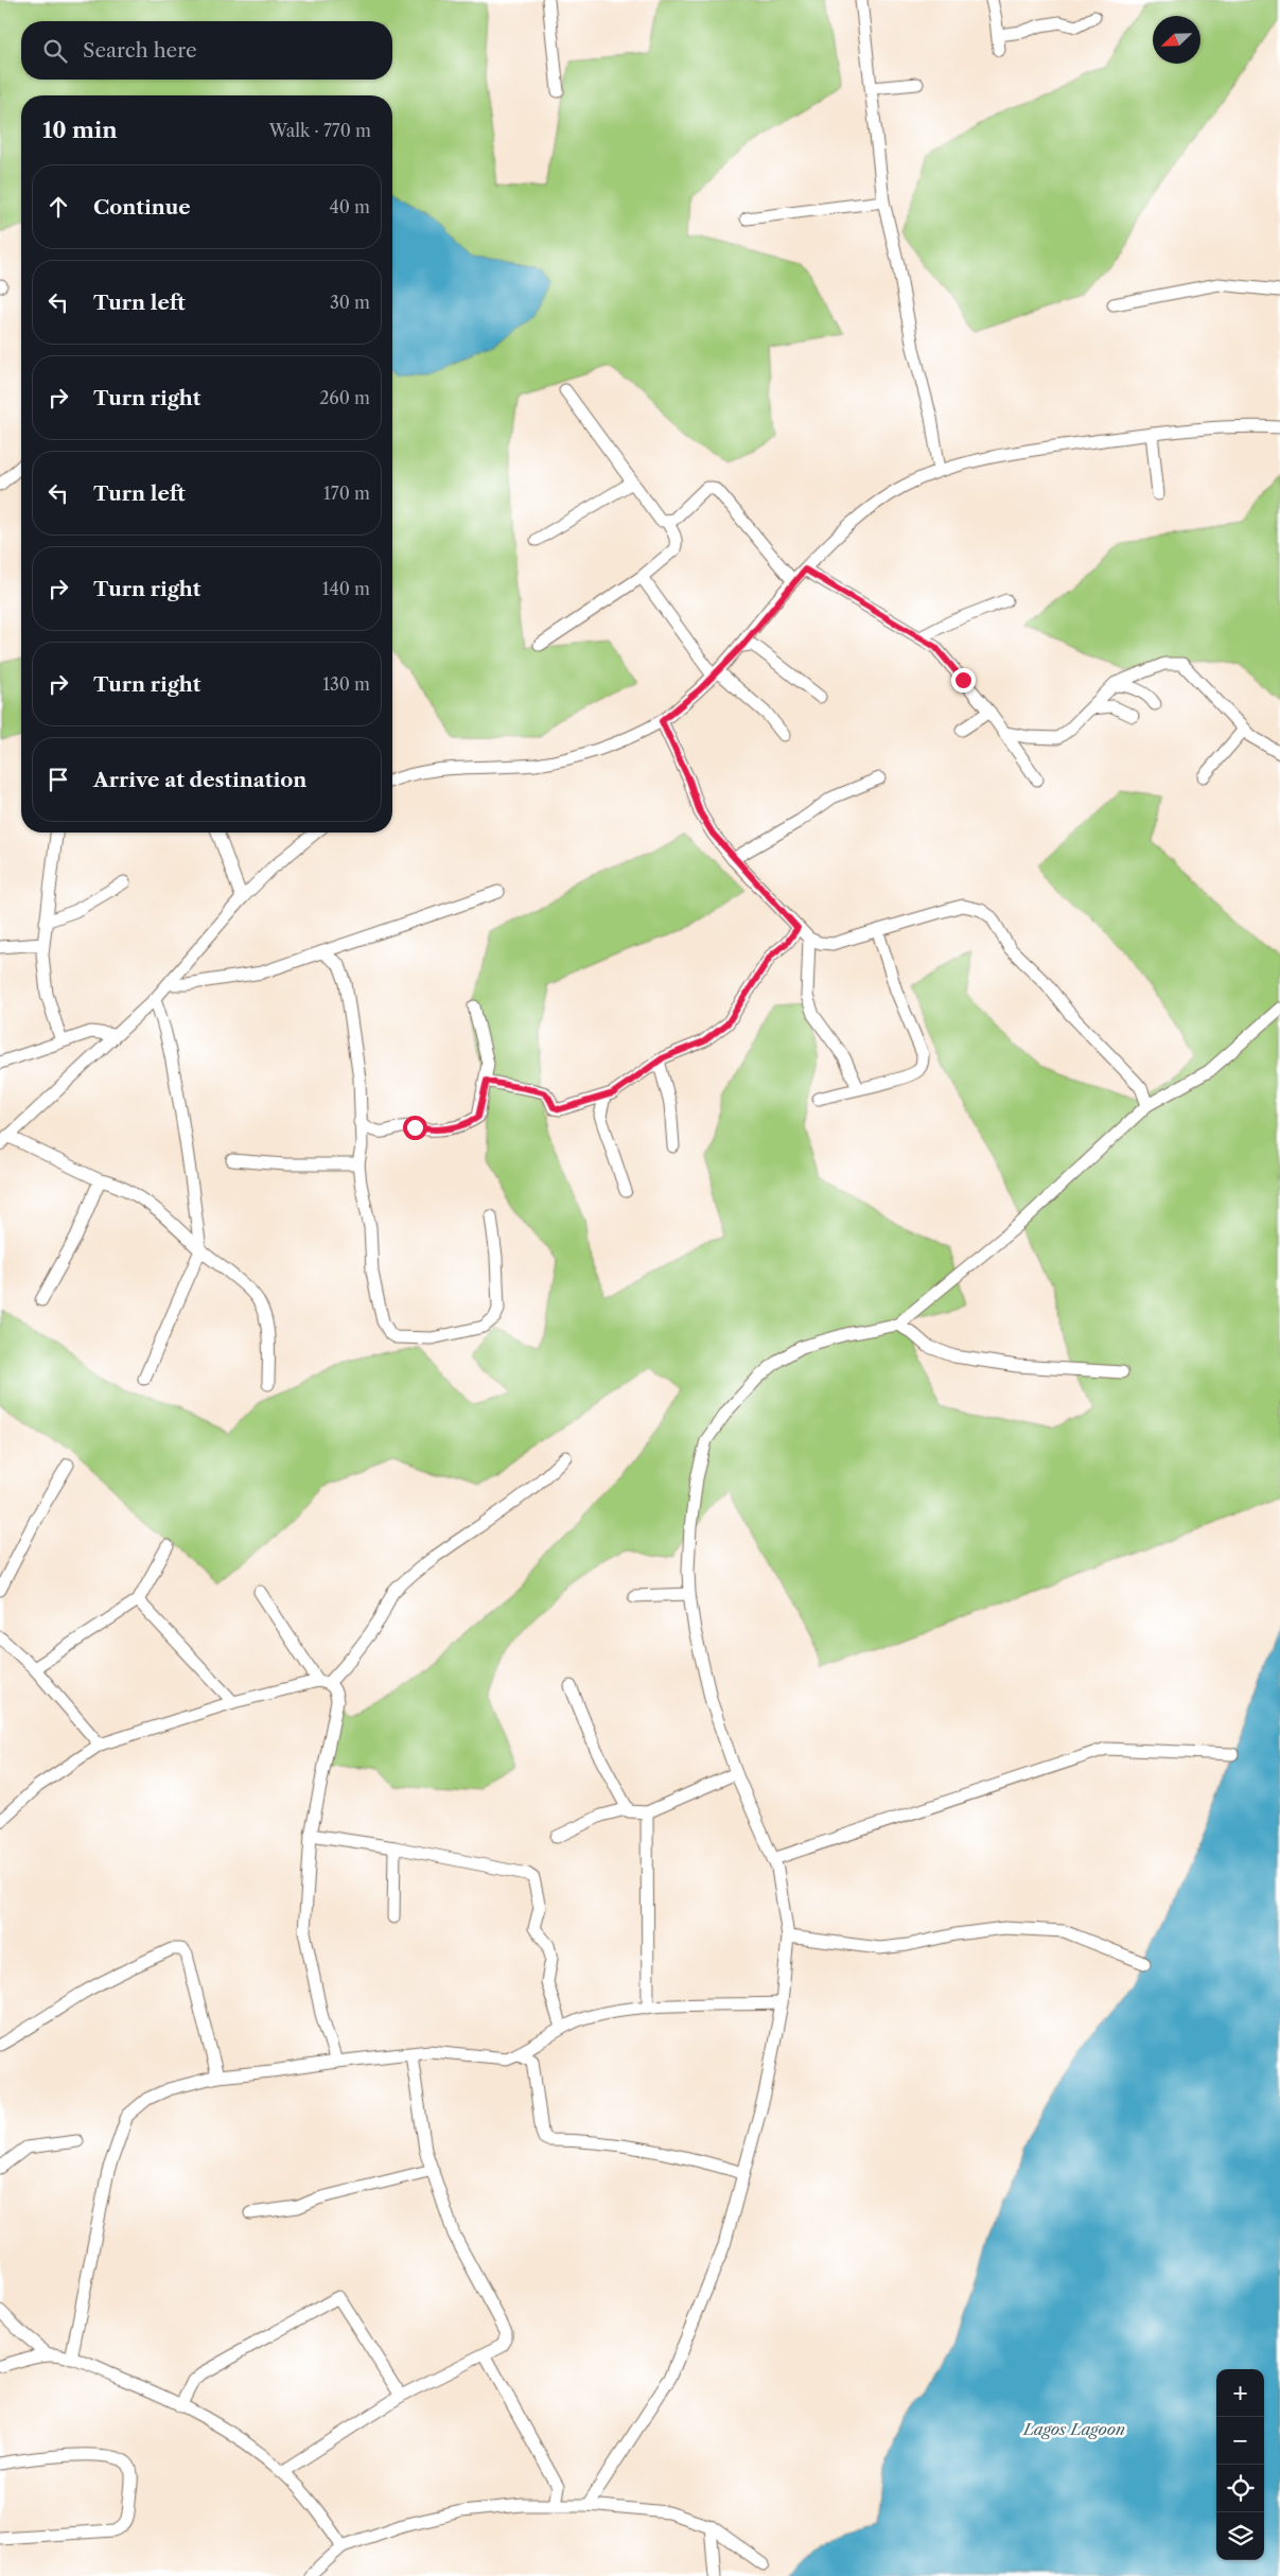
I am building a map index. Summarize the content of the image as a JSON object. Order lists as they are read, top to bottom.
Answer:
{
  "water": ["Lagos Lagoon"],
  "north": "bottom left",
  "page": {
    "search": "Search here",
    "heading": ["10 min", "Walk · 770 m"],
    "list": [
      ["Continue", "40 m"],
      ["Turn left", "30 m"],
      ["Turn right", "260 m"],
      ["Turn left", "170 m"],
      ["Turn right", "140 m"],
      ["Turn right", "130 m"],
      "Arrive at destination"
    ],
    "map_buttons": ["+", "−"]
  }
}
